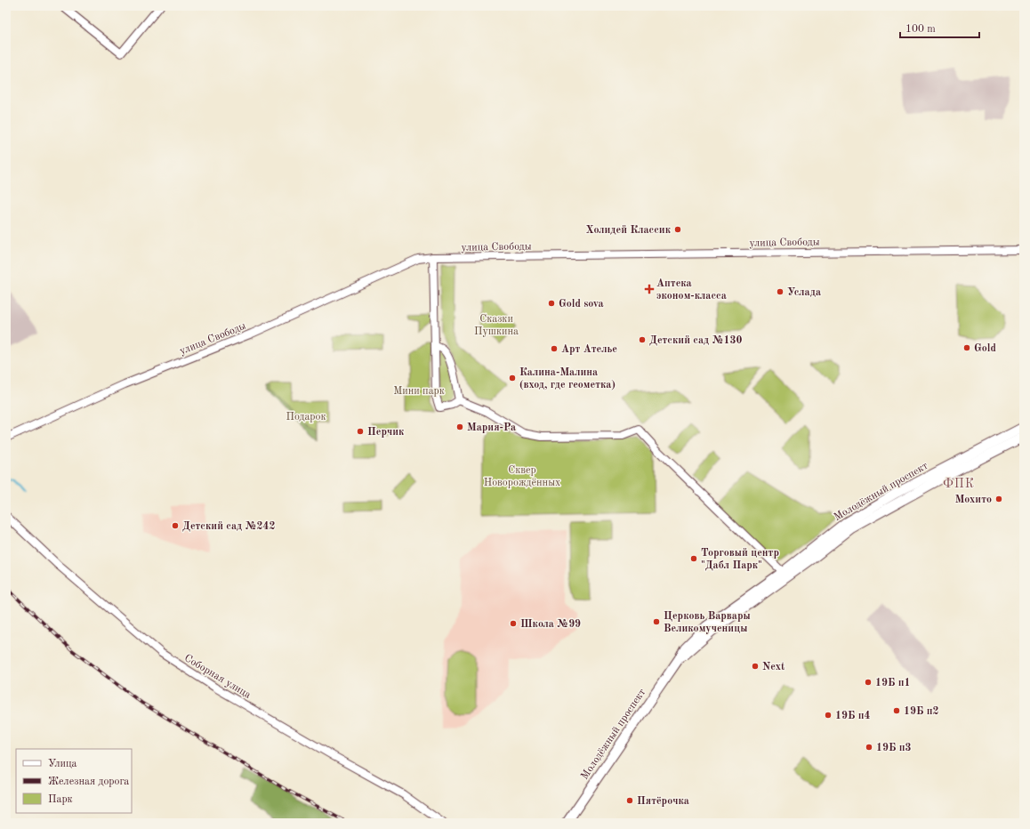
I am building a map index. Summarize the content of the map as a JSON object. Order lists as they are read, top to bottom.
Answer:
{
  "streets": {
    "main road": ["Молодёжный проспект"],
    "street": ["улица Свободы", "Соборная улица"]
  },
  "districts": ["ФПК"],
  "parks": [
    "Сказки Пушкина",
    "Мини парк",
    "Подарок",
    "Сквер Новорождённых"
  ],
  "places": {
    "other": [
      "Холидей Классик",
      "Услада",
      "Gold sova",
      "Детский сад №130",
      "Gold",
      "Арт Ателье",
      "Калина-Малина (вход, где геометка)",
      "Мария-Ра",
      "Перчик",
      "Мохито",
      "Детский сад №242",
      "Торговый центр \"Дабл Парк\"",
      "Церковь Варвары Великомученицы",
      "Школа №99",
      "Next",
      "19Б п1",
      "19Б п2",
      "19Б п4",
      "19Б п3",
      "Пятёрочка"
    ],
    "health": ["Аптека эконом-класса"]
  },
  "legend": ["Улица", "Железная дорога", "Парк"],
  "scale_bar": "100 m"
}
